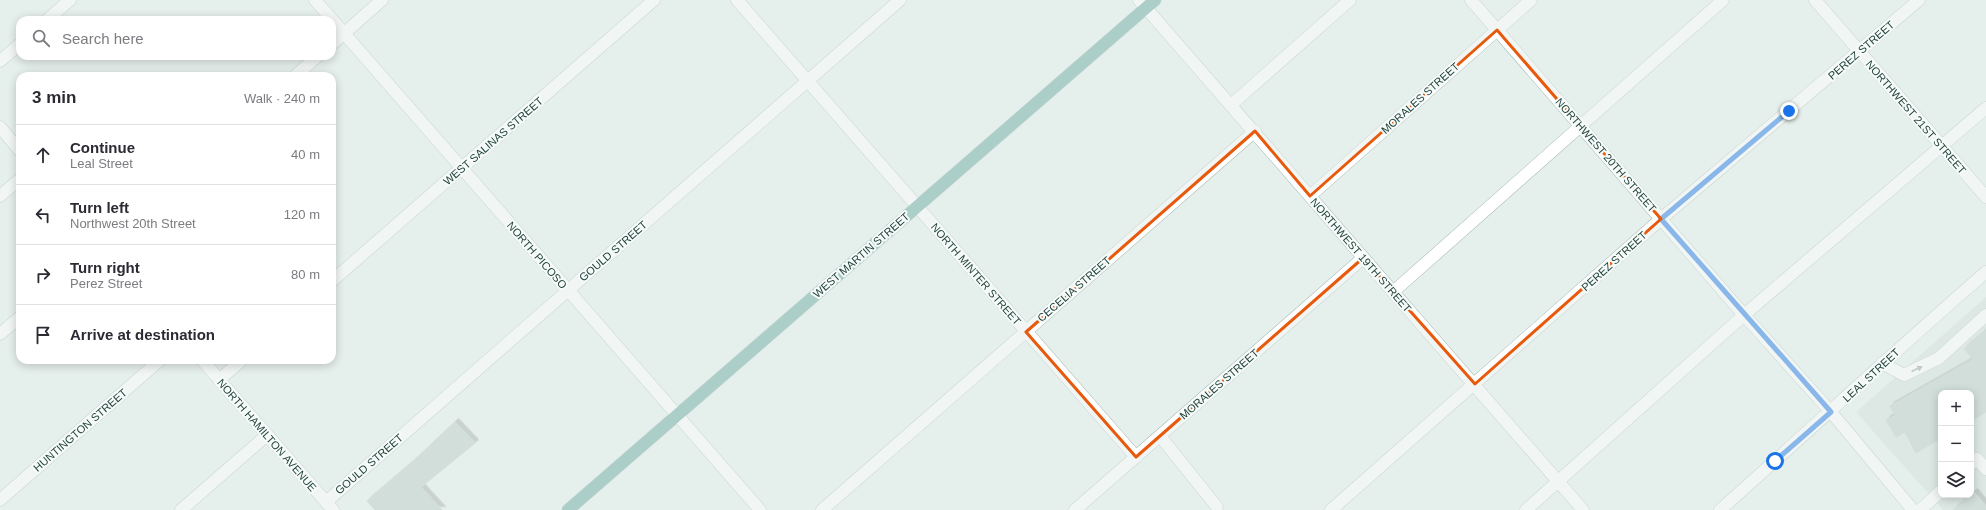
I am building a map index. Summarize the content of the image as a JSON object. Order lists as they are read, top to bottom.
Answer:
{
  "streets": {
    "main road": ["WEST MARTIN STREET"],
    "street": [
      "PEREZ STREET",
      "MORALES STREET",
      "NORTHWEST 21ST STREET",
      "WEST SALINAS STREET",
      "NORTHWEST 20TH STREET",
      "GOULD STREET",
      "NORTH PICOSO",
      "NORTHWEST 19TH STREET",
      "NORTH MINTER STREET",
      "CECELIA STREET",
      "LEAL STREET",
      "HUNTINGTON STREET",
      "NORTH HAMILTON AVENUE"
    ]
  },
  "crossings": [
    ["PEREZ STREET", "NORTHWEST 21ST STREET"],
    ["PEREZ STREET", "NORTHWEST 20TH STREET"],
    ["PEREZ STREET", "NORTHWEST 19TH STREET"],
    ["MORALES STREET", "NORTHWEST 20TH STREET"],
    ["MORALES STREET", "NORTHWEST 19TH STREET"],
    ["MORALES STREET", "NORTH MINTER STREET"],
    ["WEST SALINAS STREET", "NORTH PICOSO"],
    ["NORTHWEST 20TH STREET", "LEAL STREET"],
    ["GOULD STREET", "NORTH PICOSO"],
    ["GOULD STREET", "NORTH MINTER STREET"],
    ["GOULD STREET", "NORTH HAMILTON AVENUE"],
    ["NORTH PICOSO", "WEST MARTIN STREET"],
    ["WEST MARTIN STREET", "NORTHWEST 19TH STREET"],
    ["WEST MARTIN STREET", "NORTH MINTER STREET"],
    ["NORTHWEST 19TH STREET", "CECELIA STREET"],
    ["NORTH MINTER STREET", "CECELIA STREET"]
  ],
  "page": {
    "search": "Search here",
    "heading": ["3 min", "Walk · 240 m"],
    "list": [
      ["Continue", "Leal Street", "40 m"],
      ["Turn left", "Northwest 20th Street", "120 m"],
      ["Turn right", "Perez Street", "80 m"],
      "Arrive at destination"
    ],
    "map_buttons": ["+", "−"]
  }
}
